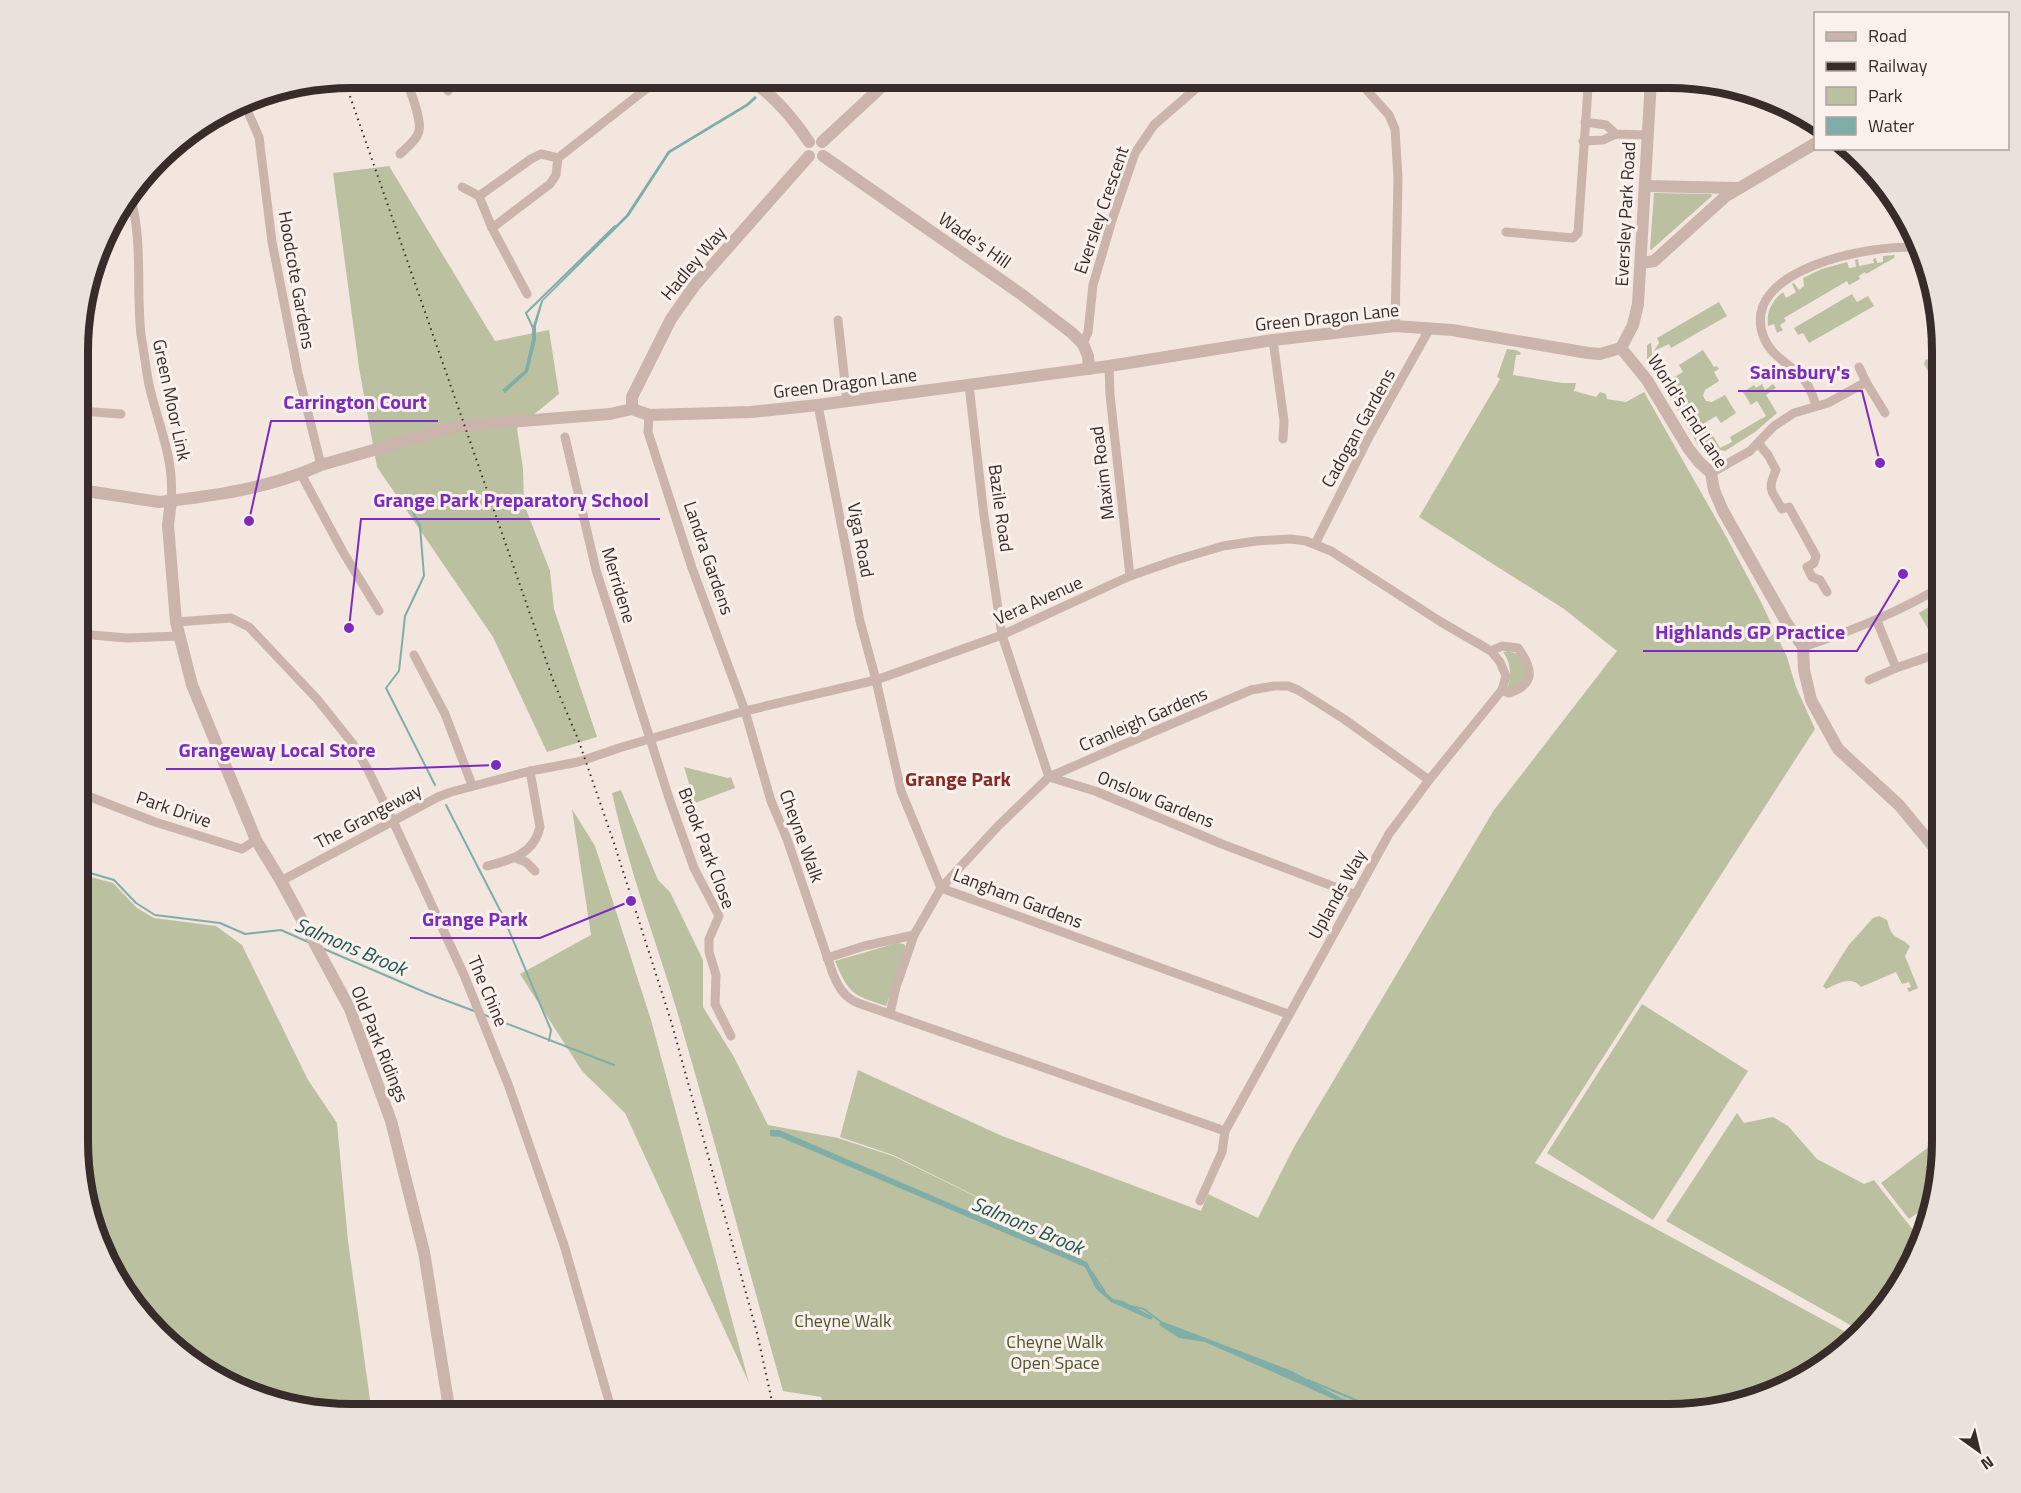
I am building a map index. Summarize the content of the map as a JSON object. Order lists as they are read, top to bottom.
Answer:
{
  "streets": {
    "street": [
      "Eversley Crescent",
      "Eversley Park Road",
      "Wade's Hill",
      "Hadley Way",
      "Hoodcote Gardens",
      "Green Dragon Lane",
      "Green Moor Link",
      "World's End Lane",
      "Cadogan Gardens",
      "Maxim Road",
      "Bazile Road",
      "Viga Road",
      "Landra Gardens",
      "Merridene",
      "Vera Avenue",
      "Cranleigh Gardens",
      "Onslow Gardens",
      "Park Drive",
      "The Grangeway",
      "Cheyne Walk",
      "Brook Park Close",
      "Uplands Way",
      "Langham Gardens",
      "The Chine",
      "Old Park Ridings"
    ]
  },
  "crossings": [
    ["Eversley Crescent", "Wade's Hill"],
    ["Eversley Park Road", "Green Dragon Lane"],
    ["Eversley Park Road", "World's End Lane"],
    ["Wade's Hill", "Hadley Way"],
    ["Hadley Way", "Green Dragon Lane"],
    ["Green Dragon Lane", "World's End Lane"],
    ["Green Dragon Lane", "Cadogan Gardens"],
    ["Green Dragon Lane", "Maxim Road"],
    ["Green Dragon Lane", "Bazile Road"],
    ["Green Dragon Lane", "Viga Road"],
    ["Green Dragon Lane", "Landra Gardens"],
    ["Green Moor Link", "Old Park Ridings"],
    ["Cadogan Gardens", "Vera Avenue"],
    ["Maxim Road", "Vera Avenue"],
    ["Bazile Road", "Vera Avenue"],
    ["Viga Road", "Vera Avenue"],
    ["Viga Road", "Langham Gardens"],
    ["Landra Gardens", "Vera Avenue"],
    ["Landra Gardens", "Cheyne Walk"],
    ["Merridene", "Vera Avenue"],
    ["Merridene", "Brook Park Close"],
    ["Vera Avenue", "The Grangeway"],
    ["Vera Avenue", "Cheyne Walk"],
    ["Vera Avenue", "Brook Park Close"],
    ["Vera Avenue", "Langham Gardens"],
    ["Cranleigh Gardens", "Onslow Gardens"],
    ["Cranleigh Gardens", "Cheyne Walk"],
    ["Cranleigh Gardens", "Uplands Way"],
    ["Cranleigh Gardens", "Langham Gardens"],
    ["Onslow Gardens", "Uplands Way"],
    ["Park Drive", "Old Park Ridings"],
    ["The Grangeway", "The Chine"],
    ["The Grangeway", "Old Park Ridings"],
    ["Cheyne Walk", "Uplands Way"],
    ["Uplands Way", "Langham Gardens"],
    ["The Chine", "Old Park Ridings"]
  ],
  "districts": ["Grange Park"],
  "water": ["Salmons Brook"],
  "parks": ["Cheyne Walk", "Cheyne Walk Open Space"],
  "places": [
    "Sainsbury's",
    "Carrington Court",
    "Highlands GP Practice",
    "Grange Park Preparatory School",
    "Grangeway Local Store",
    "Grange Park"
  ],
  "legend": [
    "Road",
    "Railway",
    "Park",
    "Water"
  ],
  "north": "bottom right"
}
